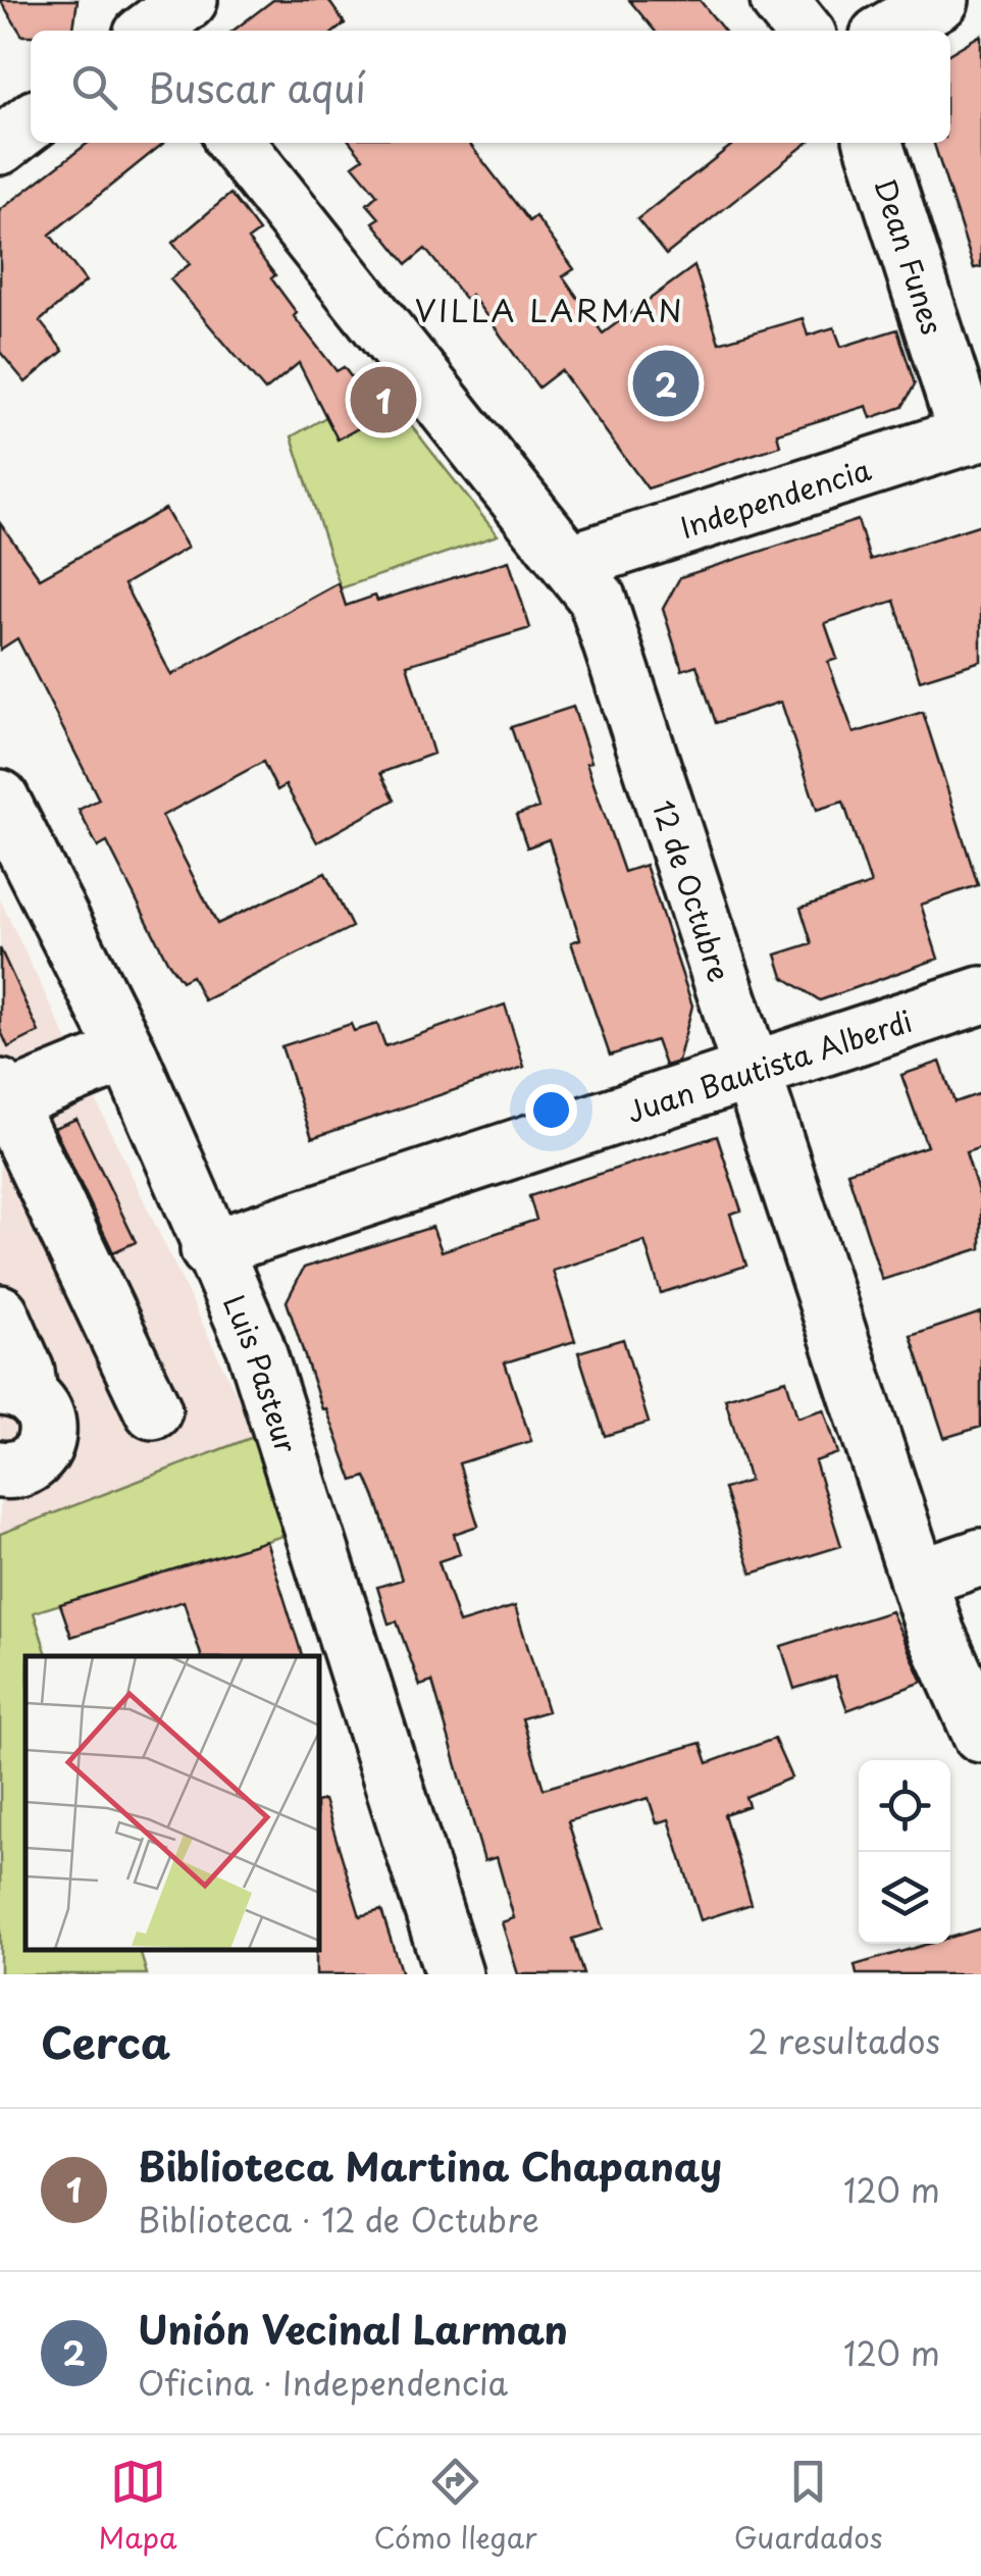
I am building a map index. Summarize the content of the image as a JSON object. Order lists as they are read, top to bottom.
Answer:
{
  "streets": {
    "street": [
      "Dean Funes",
      "Independencia",
      "12 de Octubre",
      "Juan Bautista Alberdi",
      "Luis Pasteur"
    ]
  },
  "crossings": [
    ["Dean Funes", "Independencia"],
    ["Independencia", "12 de Octubre"],
    ["12 de Octubre", "Juan Bautista Alberdi"],
    ["Juan Bautista Alberdi", "Luis Pasteur"]
  ],
  "districts": ["VILLA LARMAN"],
  "page": {
    "search": "Buscar aquí",
    "pins": ["2", "1"],
    "heading": ["Cerca", "2 resultados"],
    "list": [
      {
        "mark": "1",
        "name": "Biblioteca Martina Chapanay",
        "note": "Biblioteca · 12 de Octubre",
        "value": "120 m"
      },
      {
        "mark": "2",
        "name": "Unión Vecinal Larman",
        "note": "Oficina · Independencia",
        "value": "120 m"
      }
    ],
    "nav": ["Mapa", "Cómo llegar", "Guardados"]
  }
}
